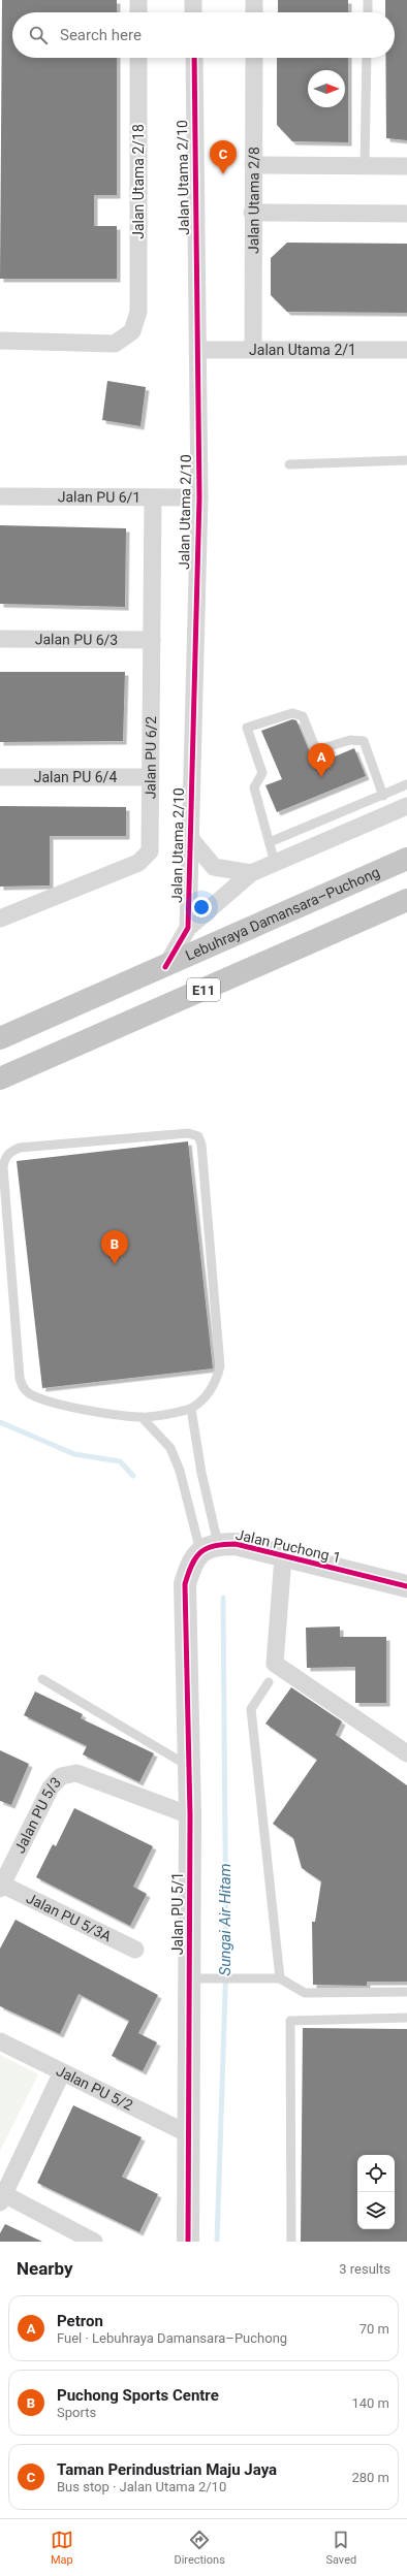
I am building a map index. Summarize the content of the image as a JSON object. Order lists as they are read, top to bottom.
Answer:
{
  "streets": {
    "highway": ["Lebuhraya Damansara–Puchong", "E11"],
    "street": [
      "Jalan Utama 2/10",
      "Jalan Utama 2/18",
      "Jalan Utama 2/8",
      "Jalan Utama 2/1",
      "Jalan PU 6/1",
      "Jalan PU 6/3",
      "Jalan PU 6/2",
      "Jalan PU 6/4",
      "Jalan Puchong 1",
      "Jalan PU 5/3",
      "Jalan PU 5/1",
      "Jalan PU 5/3A",
      "Jalan PU 5/2"
    ]
  },
  "crossings": [
    ["Jalan Utama 2/10", "Jalan Utama 2/1"],
    ["Jalan Utama 2/10", "Jalan PU 6/1"],
    ["Jalan Utama 2/10", "Lebuhraya Damansara–Puchong"],
    ["Jalan Utama 2/8", "Jalan Utama 2/1"],
    ["Jalan PU 6/1", "Jalan PU 6/2"],
    ["Jalan PU 6/3", "Jalan PU 6/2"],
    ["Jalan PU 6/2", "Jalan PU 6/4"],
    ["Jalan Puchong 1", "Jalan PU 5/1"],
    ["Jalan PU 5/3", "Jalan PU 5/1"],
    ["Jalan PU 5/3", "Jalan PU 5/3A"],
    ["Jalan PU 5/1", "Jalan PU 5/2"]
  ],
  "water": ["Sungai Air Hitam"],
  "north": "right",
  "page": {
    "search": "Search here",
    "pins": ["C", "A", "B"],
    "heading": ["Nearby", "3 results"],
    "list": [
      {
        "mark": "A",
        "name": "Petron",
        "note": "Fuel · Lebuhraya Damansara–Puchong",
        "value": "70 m"
      },
      {
        "mark": "B",
        "name": "Puchong Sports Centre",
        "note": "Sports",
        "value": "140 m"
      },
      {
        "mark": "C",
        "name": "Taman Perindustrian Maju Jaya",
        "note": "Bus stop · Jalan Utama 2/10",
        "value": "280 m"
      }
    ],
    "nav": ["Map", "Directions", "Saved"]
  }
}
